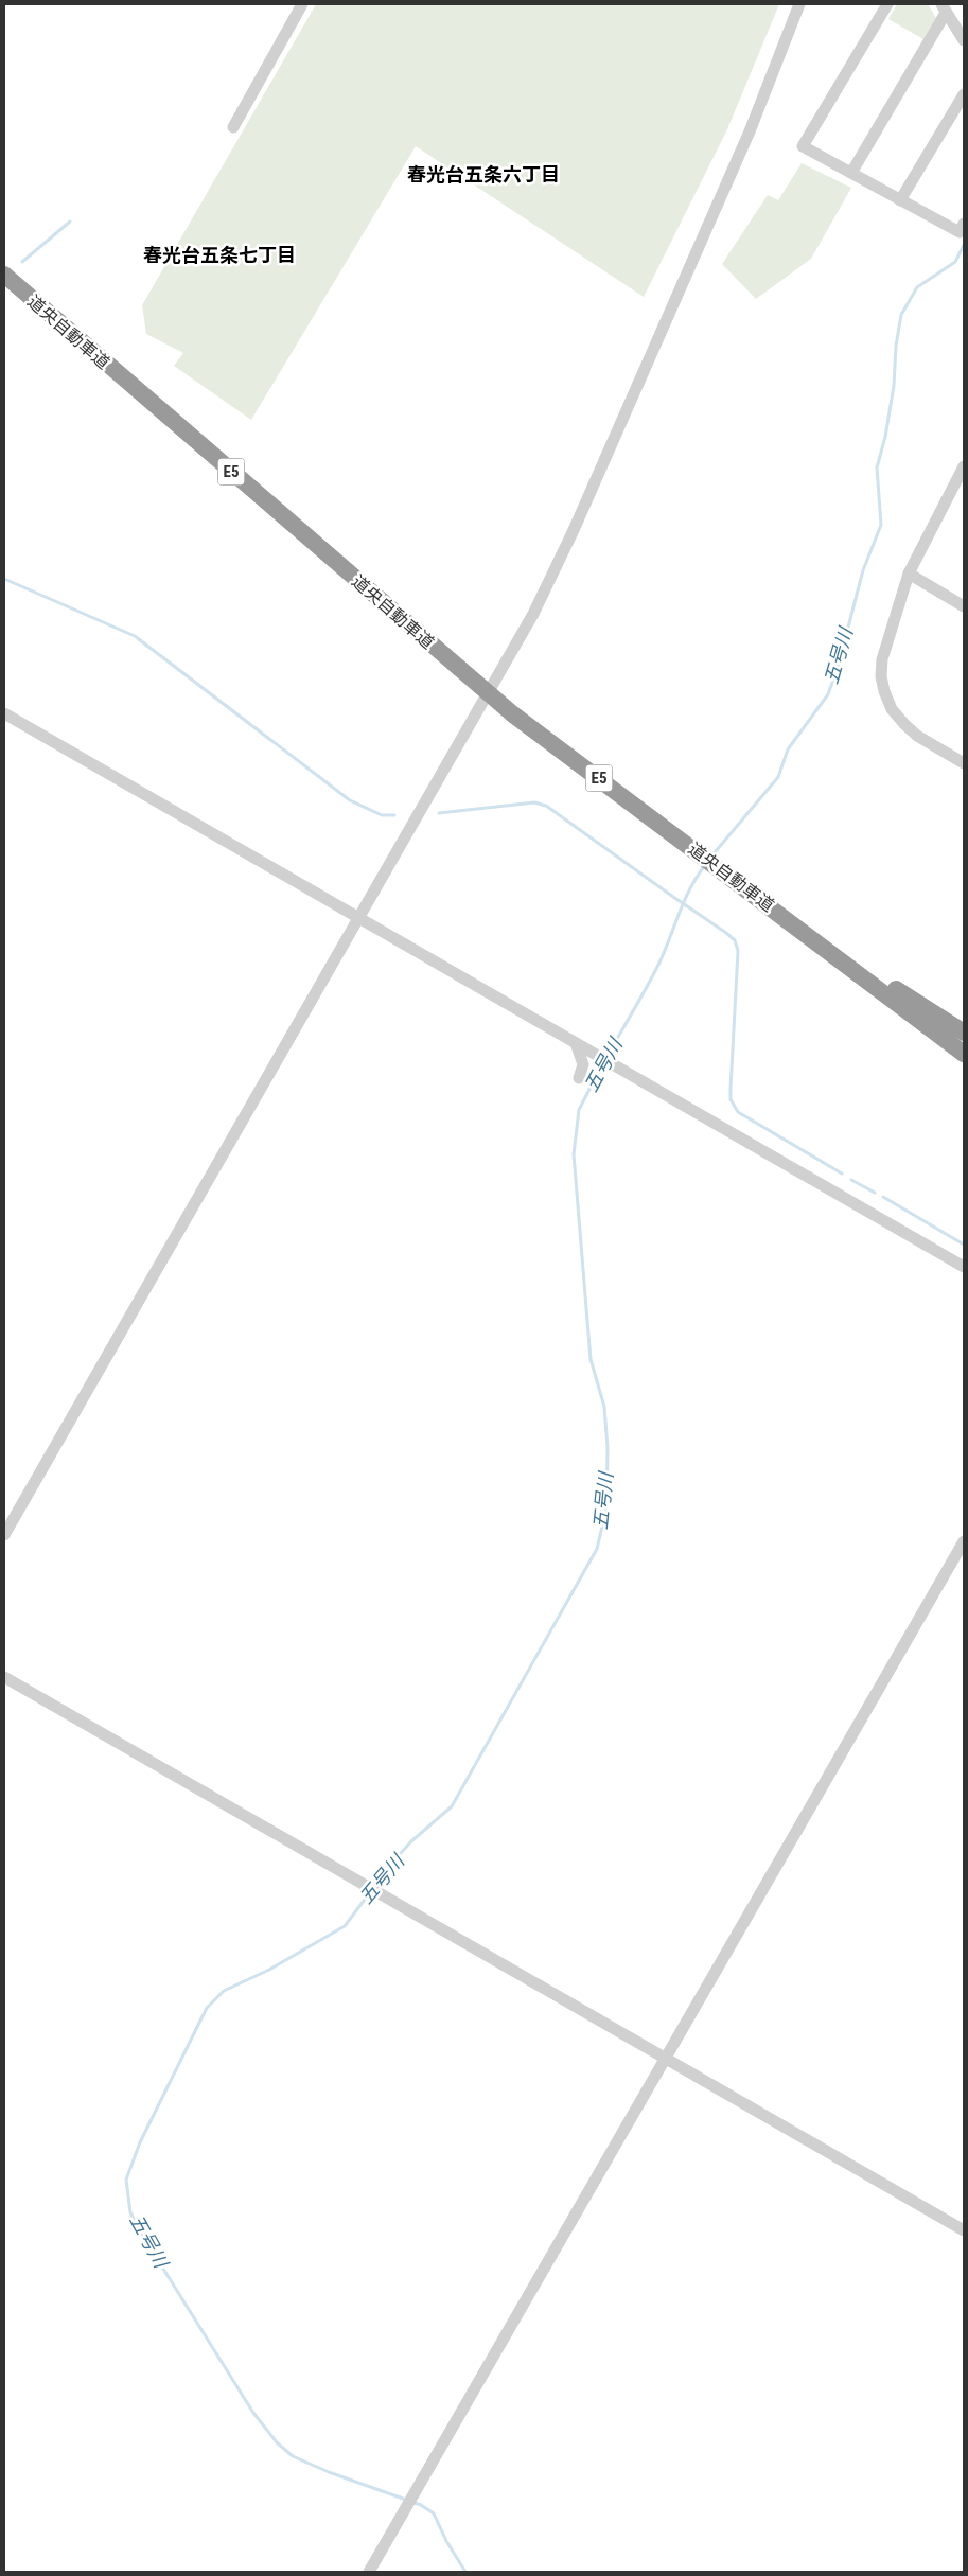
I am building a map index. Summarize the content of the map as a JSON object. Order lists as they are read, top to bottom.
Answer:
{
  "streets": {
    "highway": ["道央自動車道", "E5"]
  },
  "districts": ["春光台五条六丁目", "春光台五条七丁目"],
  "water": ["五号川"]
}
